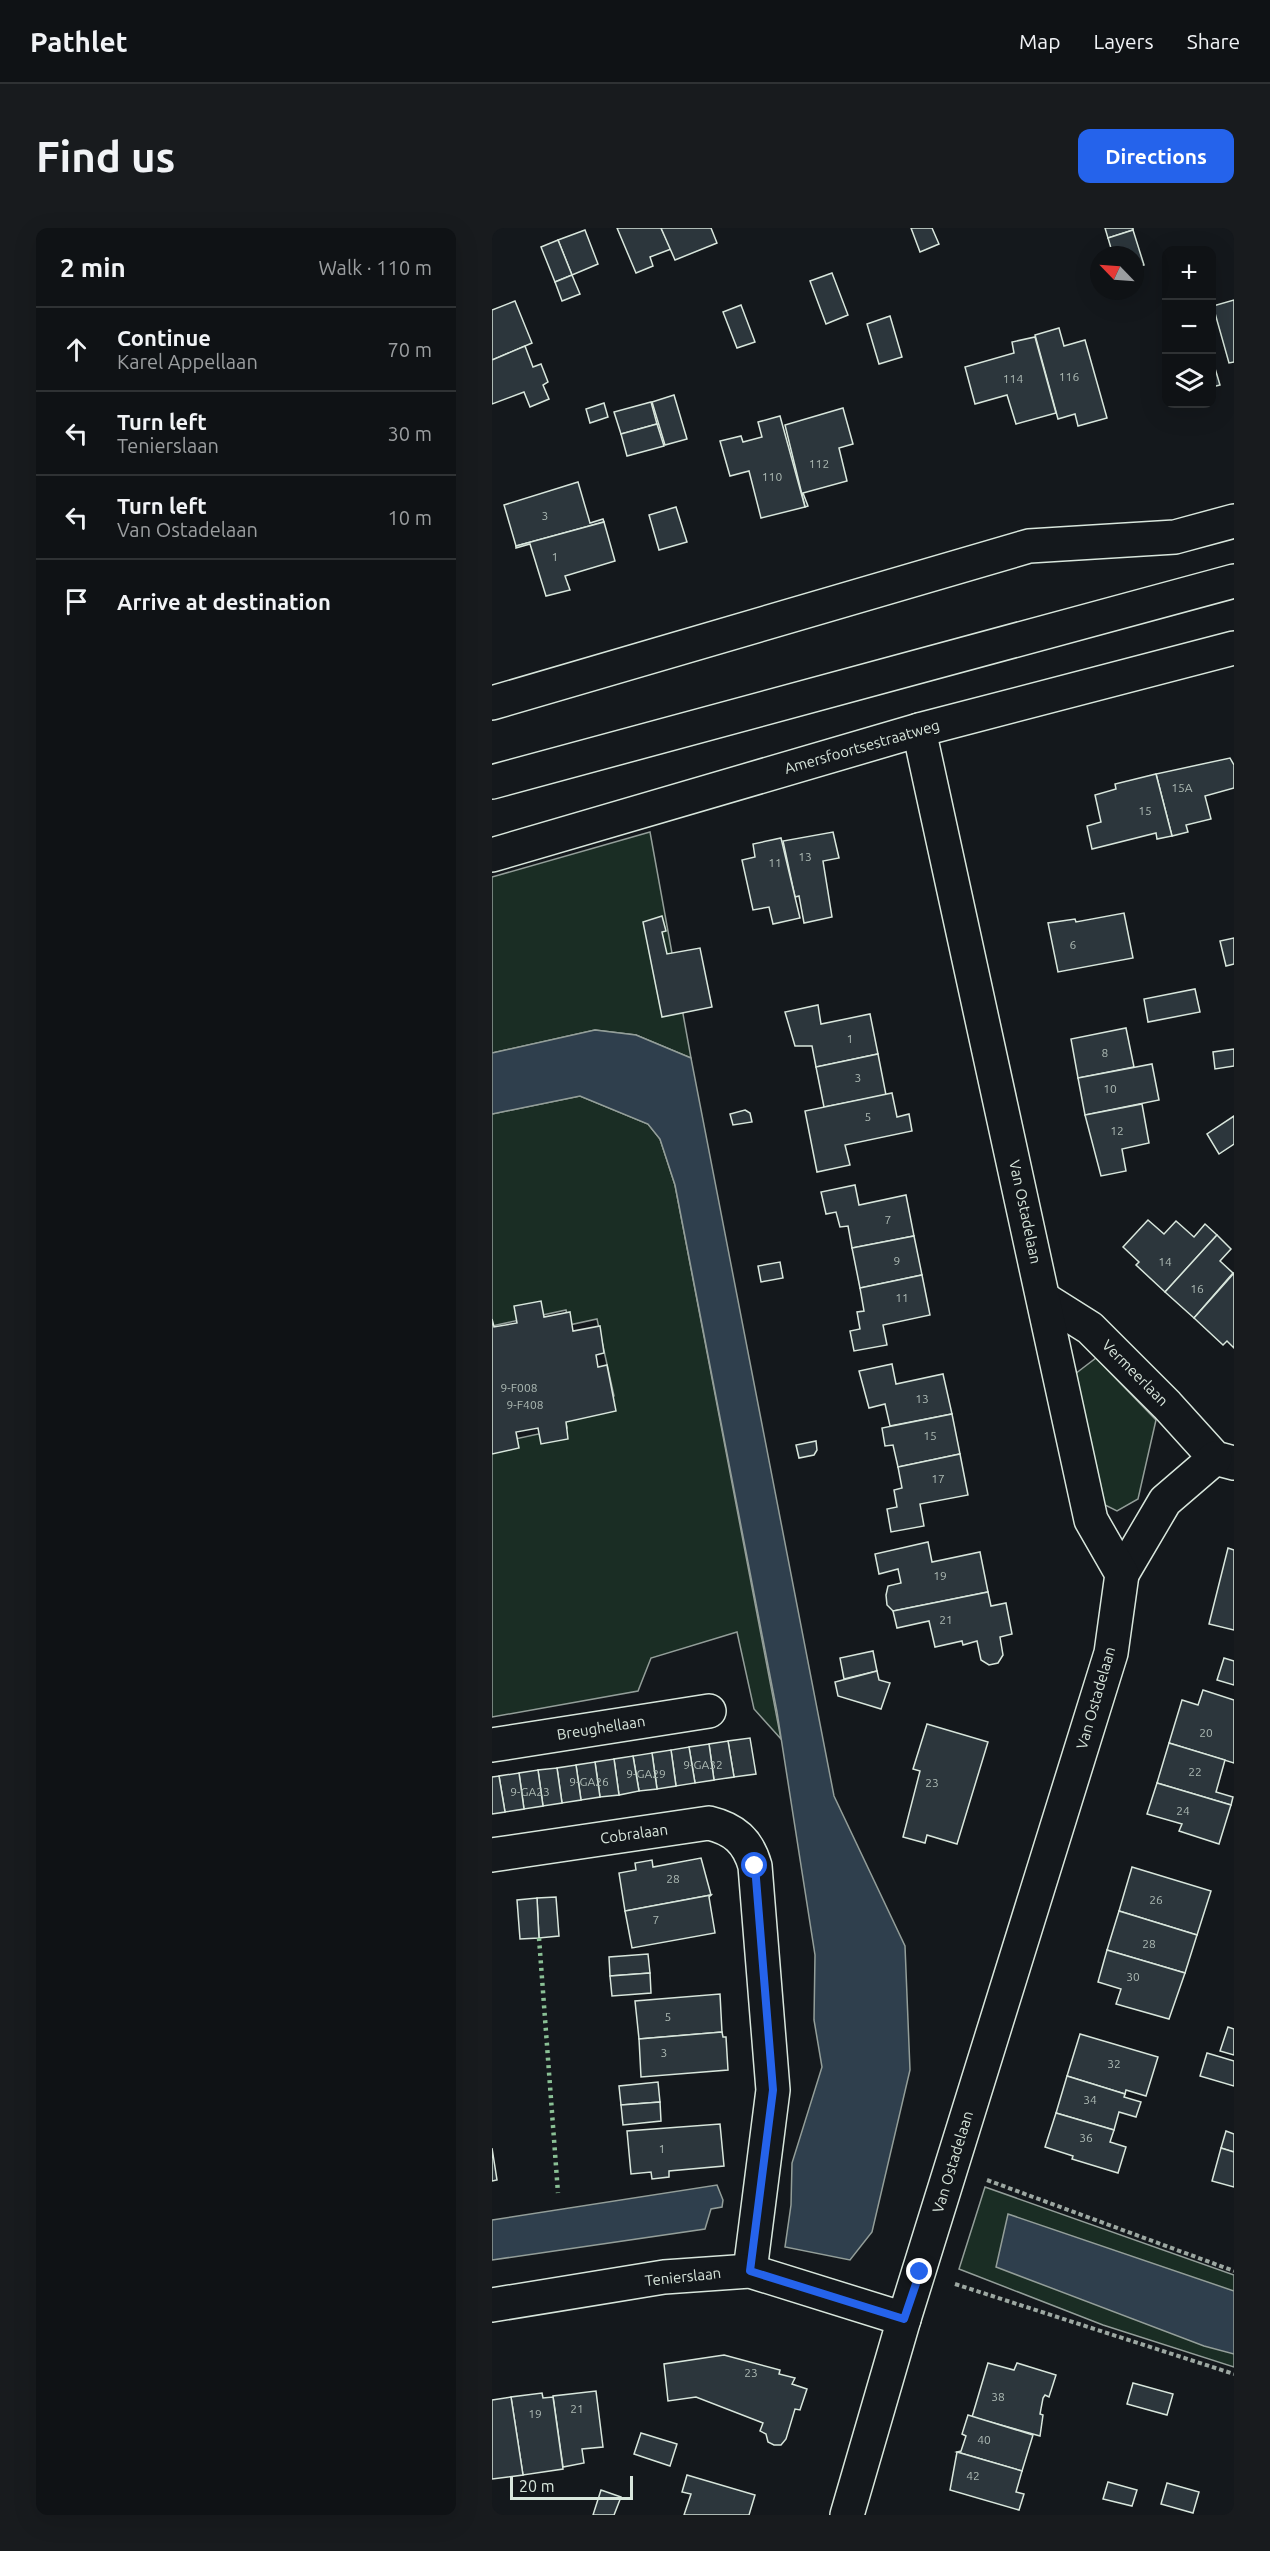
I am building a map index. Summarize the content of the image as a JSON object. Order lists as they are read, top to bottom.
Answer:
{
  "streets": {
    "street": [
      "Amersfoortsestraatweg",
      "Van Ostadelaan",
      "Vermeerlaan",
      "Breughellaan",
      "Cobralaan",
      "Tenierslaan"
    ]
  },
  "crossings": [
    ["Amersfoortsestraatweg", "Van Ostadelaan"],
    ["Van Ostadelaan", "Vermeerlaan"],
    ["Van Ostadelaan", "Tenierslaan"],
    ["Cobralaan", "Tenierslaan"]
  ],
  "house_numbers": [
    "116",
    "114",
    "112",
    "110",
    "3",
    "1",
    "15A",
    "15",
    "13",
    "11",
    "6",
    "1",
    "8",
    "3",
    "10",
    "5",
    "12",
    "7",
    "9",
    "14",
    "16",
    "11",
    "9-F008",
    "13",
    "9-F408",
    "15",
    "17",
    "19",
    "21",
    "20",
    "9-GA32",
    "22",
    "9-GA29",
    "9-GA26",
    "23",
    "9-GA23",
    "24",
    "28",
    "26",
    "7",
    "28",
    "30",
    "5",
    "3",
    "32",
    "34",
    "36",
    "1",
    "23",
    "38",
    "21",
    "19",
    "40",
    "42"
  ],
  "scale_bar": "20 m",
  "north": "top left",
  "page": {
    "header": "Pathlet",
    "nav": ["Map", "Layers", "Share"],
    "buttons": "Directions",
    "title": "Find us",
    "heading": ["2 min", "Walk · 110 m"],
    "map_buttons": ["+", "−"],
    "list": [
      ["Continue", "Karel Appellaan", "70 m"],
      ["Turn left", "Tenierslaan", "30 m"],
      ["Turn left", "Van Ostadelaan", "10 m"],
      "Arrive at destination"
    ],
    "scale": "20 m"
  }
}
